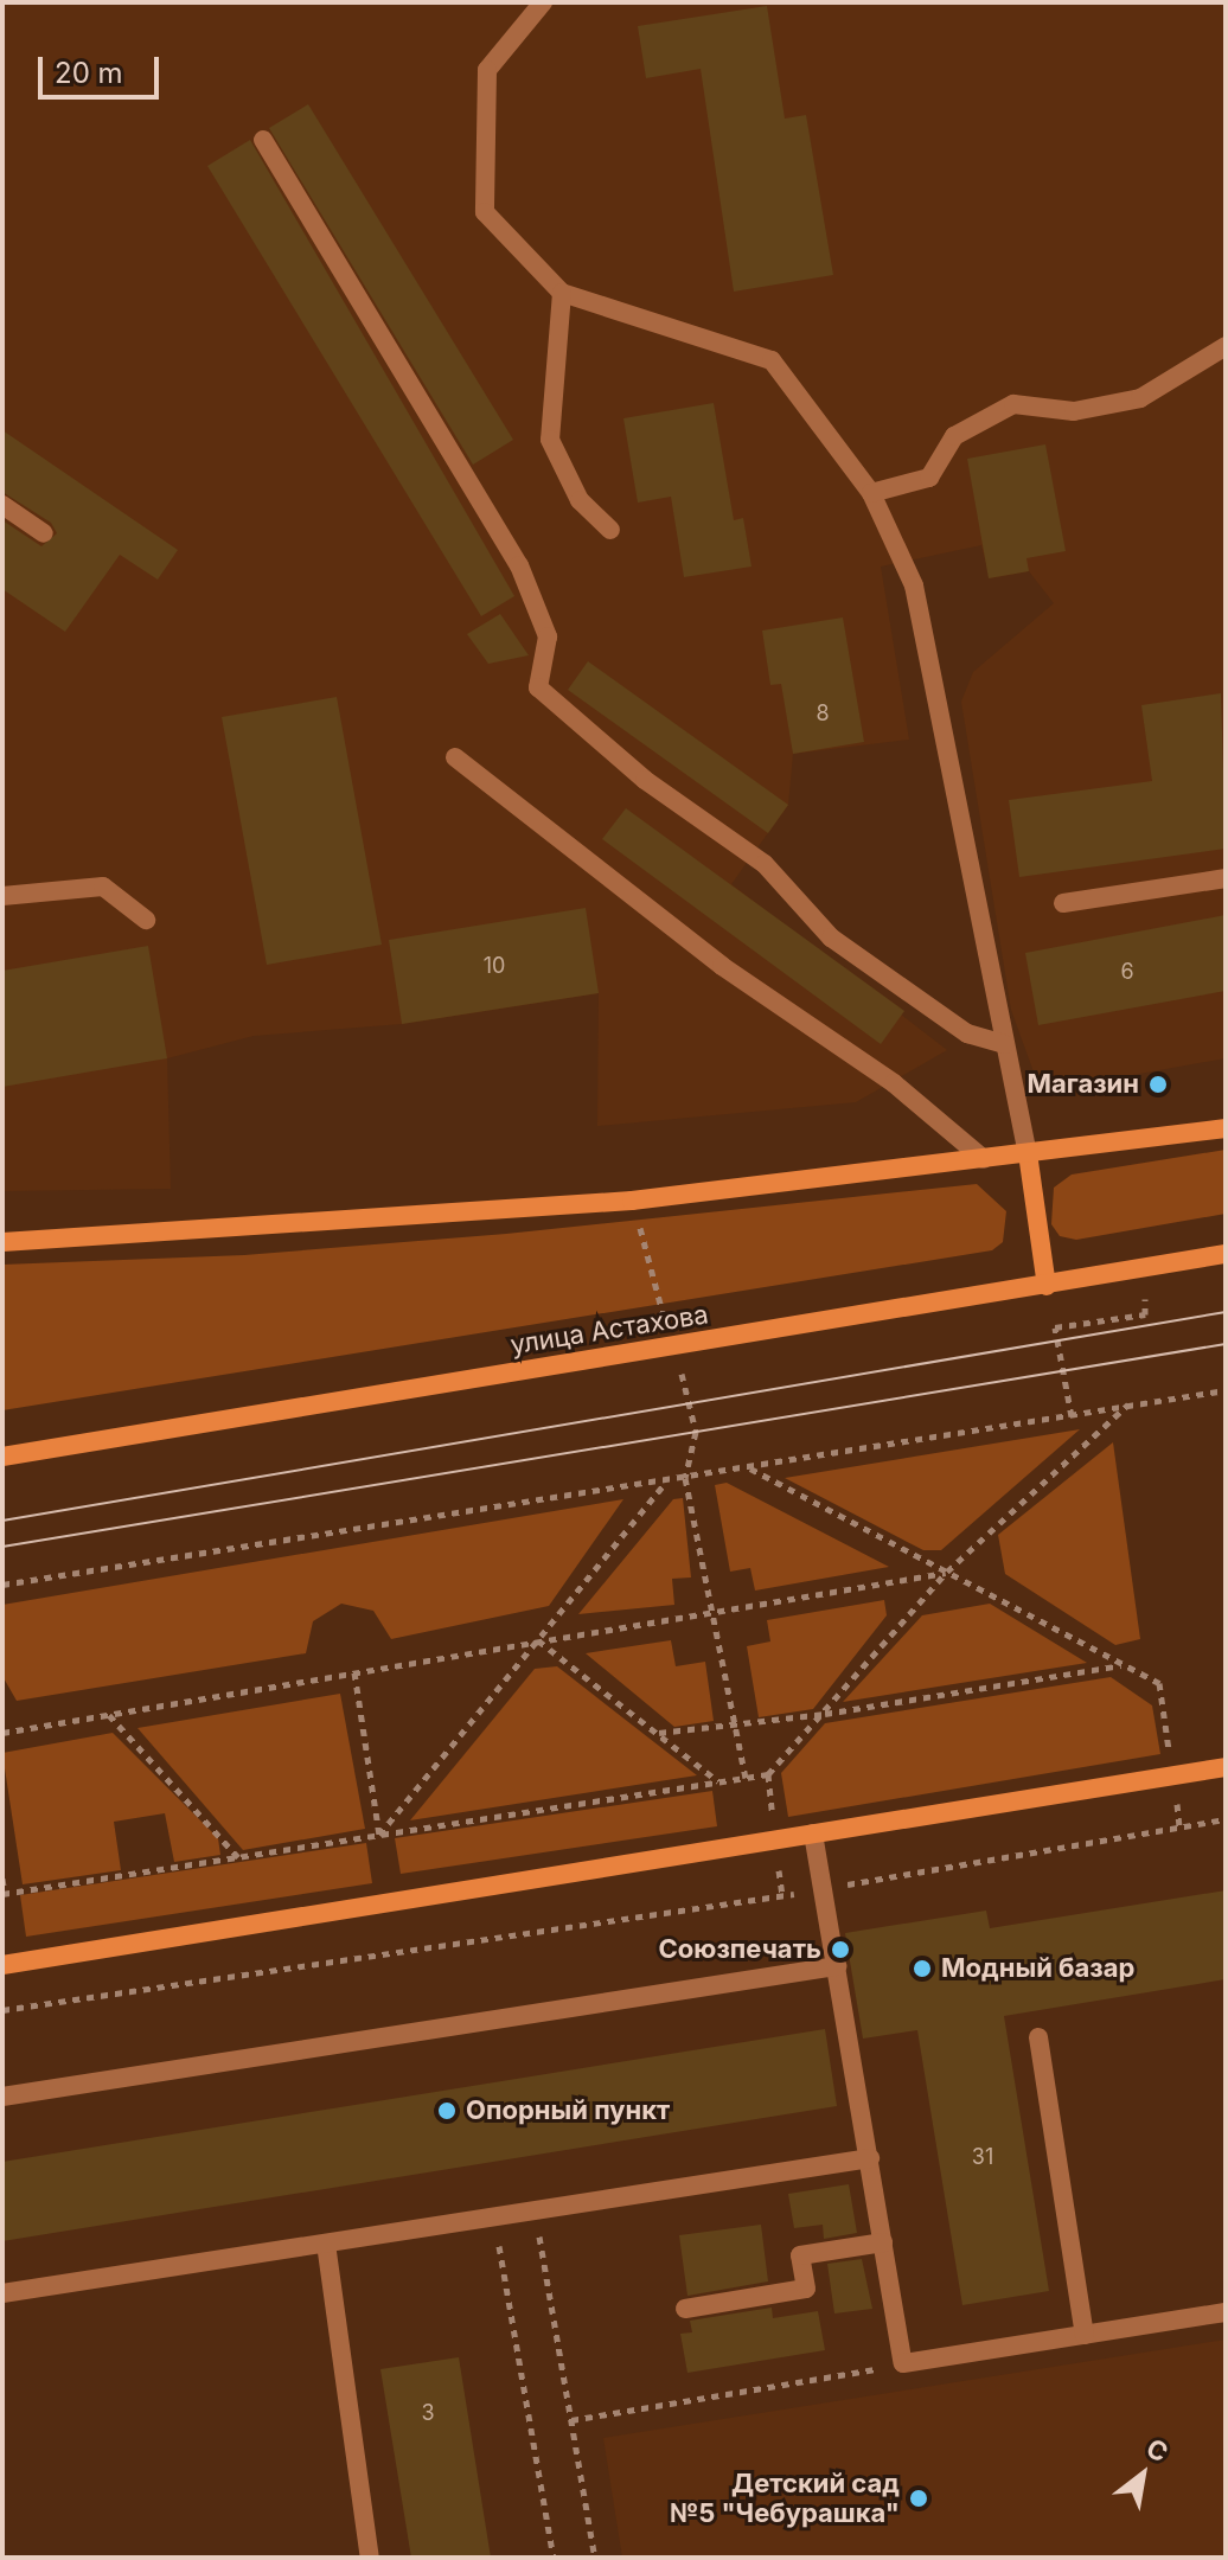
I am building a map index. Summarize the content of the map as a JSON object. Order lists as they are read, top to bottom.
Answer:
{
  "streets": {
    "main road": ["улица Астахова"]
  },
  "places": [
    "Магазин",
    "Союзпечать",
    "Модный базар",
    "Опорный пункт",
    "Детский сад №5 \"Чебурашка\""
  ],
  "house_numbers": [
    "8",
    "10",
    "6",
    "31",
    "3"
  ],
  "scale_bar": "20 m",
  "north": "top right"
}
